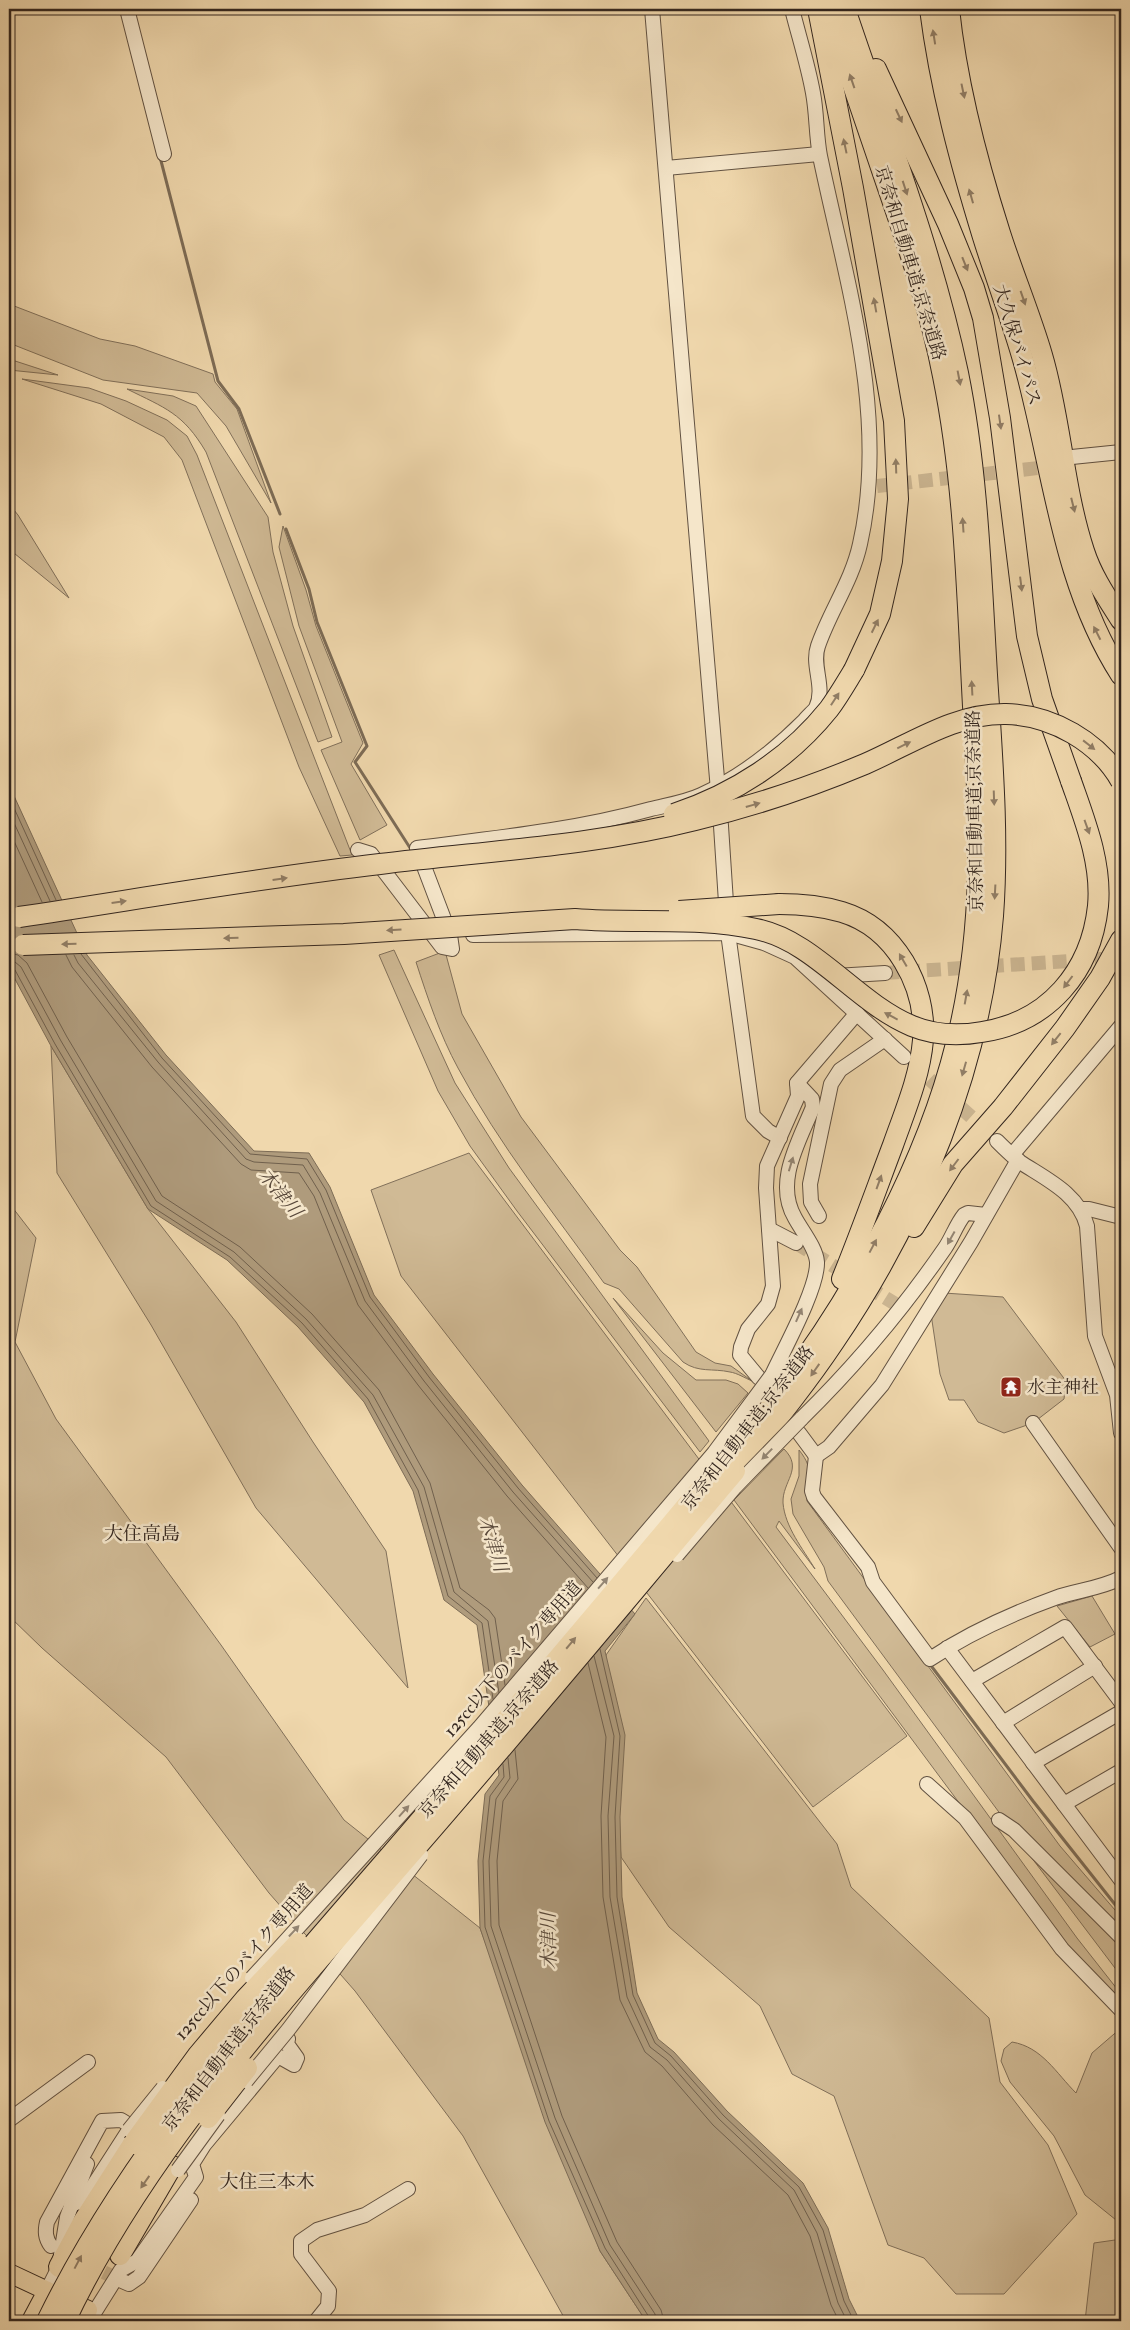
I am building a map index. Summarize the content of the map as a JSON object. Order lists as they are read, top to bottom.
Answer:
{
  "streets": {
    "highway": ["京奈和自動車道;京奈道路", "大久保バイパス"],
    "street": ["125cc以下のバイク専用道"]
  },
  "crossings": [
    ["京奈和自動車道;京奈道路", "125cc以下のバイク専用道"]
  ],
  "districts": ["大住高島", "大住三本木"],
  "water": ["木津川"],
  "places": {
    "temple": ["水主神社"]
  }
}
